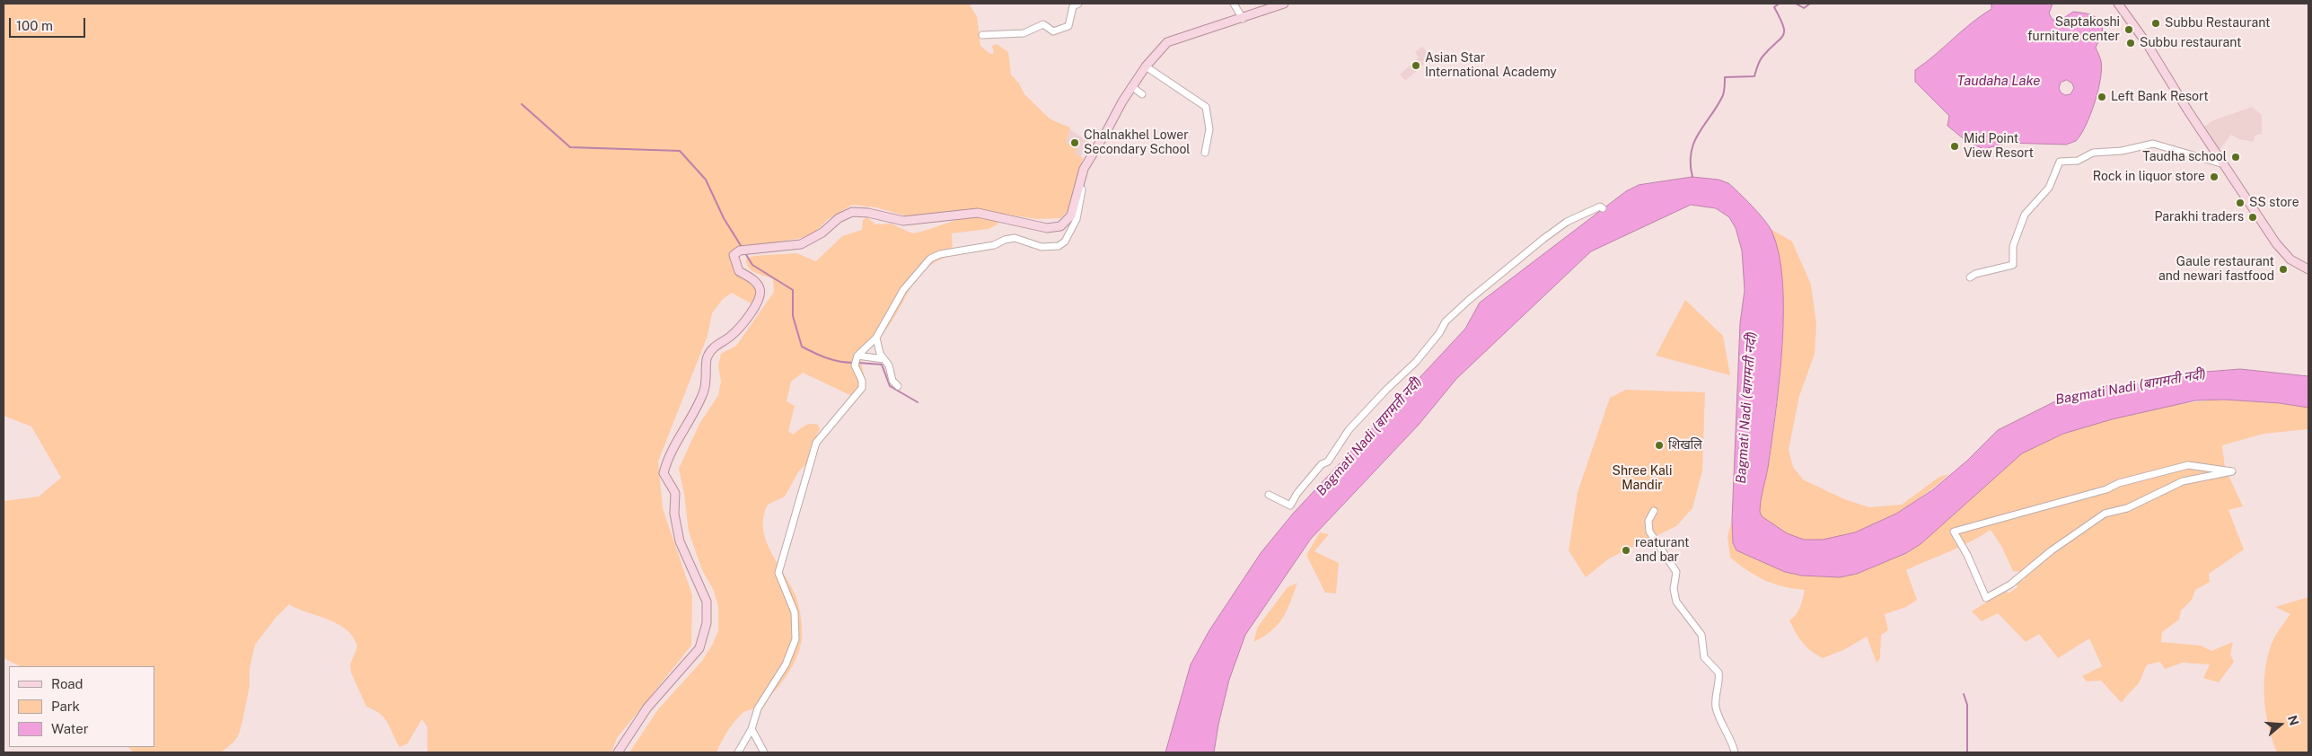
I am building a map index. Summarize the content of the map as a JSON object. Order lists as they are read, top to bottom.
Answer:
{
  "water": ["Taudaha Lake", "Bagmati Nadi (बागमती नदी)"],
  "parks": ["Shree Kali Mandir"],
  "places": [
    "Subbu Restaurant",
    "Saptakoshi furniture center",
    "Subbu restaurant",
    "Asian Star International Academy",
    "Left Bank Resort",
    "Chalnakhel Lower Secondary School",
    "Mid Point View Resort",
    "Taudha school",
    "Rock in liquor store",
    "SS store",
    "Parakhi traders",
    "Gaule restaurant and newari fastfood",
    "शिखलि",
    "reaturant and bar"
  ],
  "legend": ["Road", "Park", "Water"],
  "scale_bar": "100 m",
  "north": "right"
}
